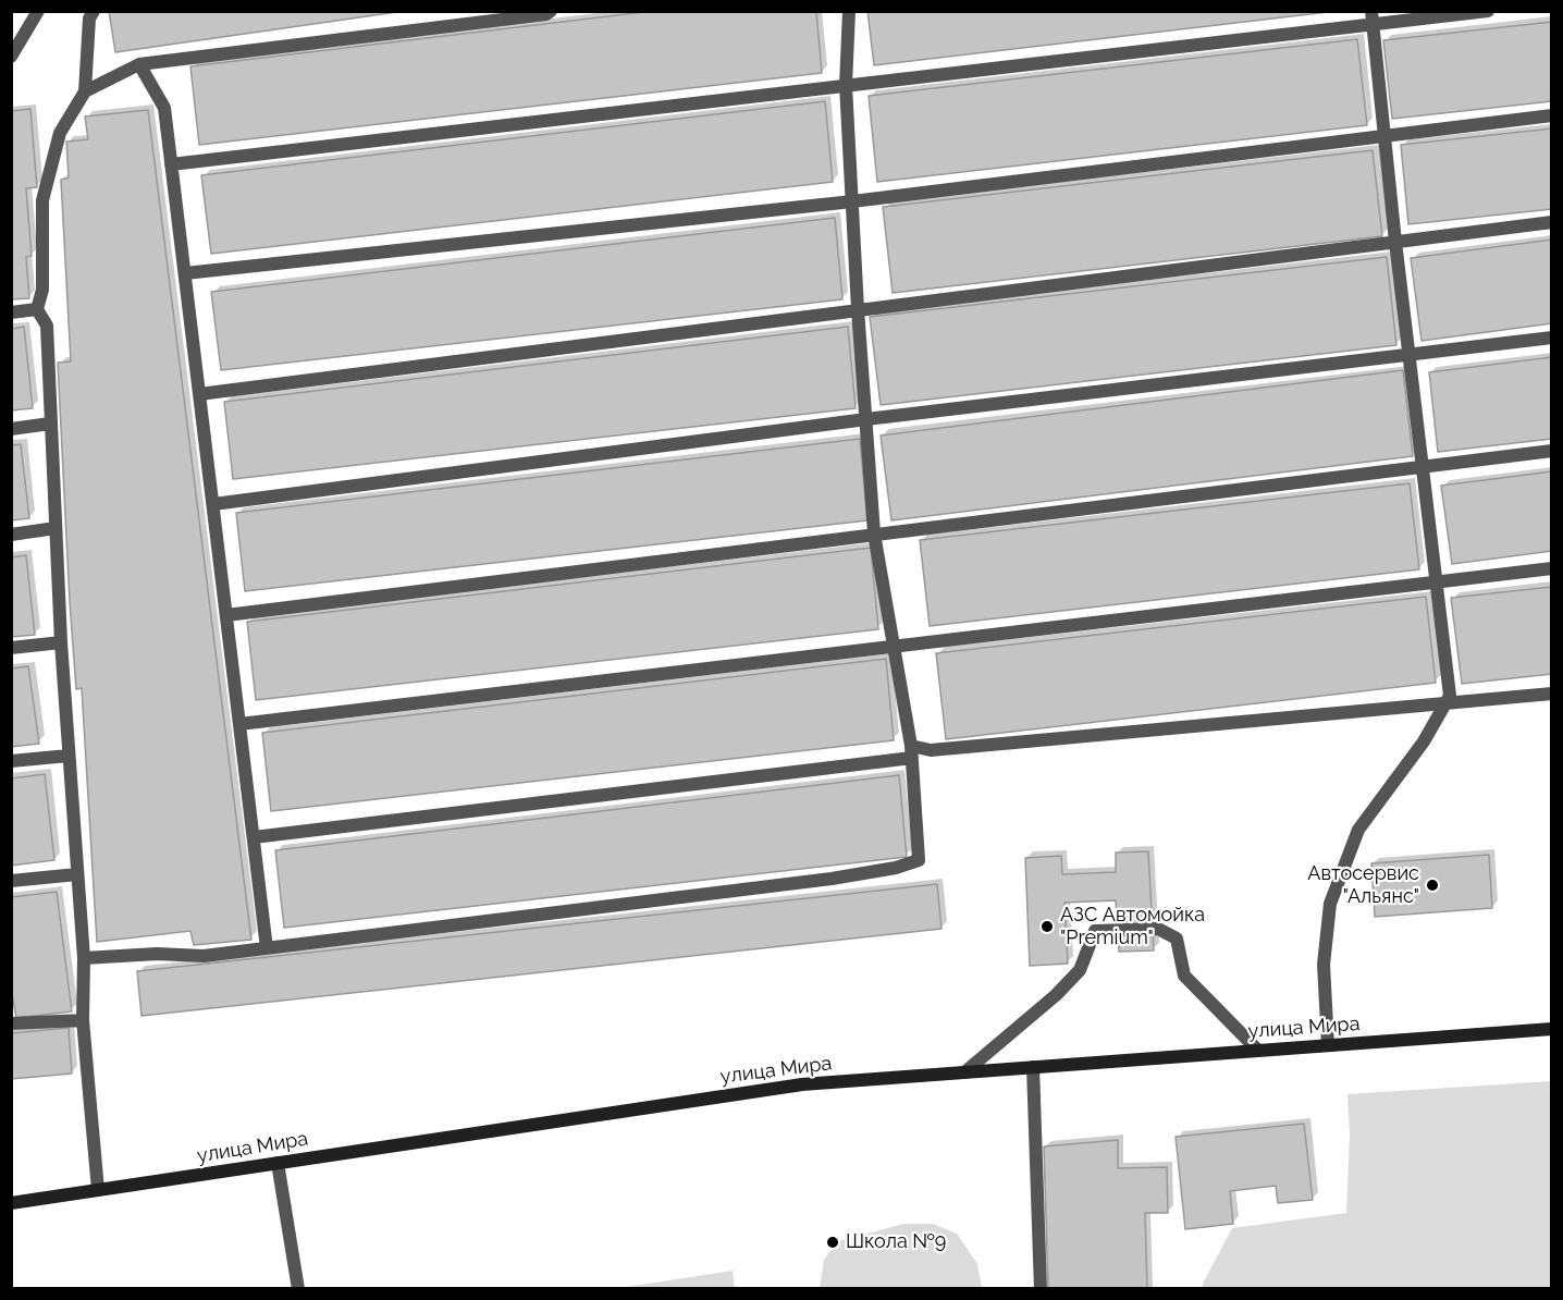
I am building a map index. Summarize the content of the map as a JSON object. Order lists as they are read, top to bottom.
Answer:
{
  "streets": {
    "main road": ["улица Мира"]
  },
  "places": ["Автосервис \"Альянс\"", "АЗС Автомойка \"Premium\"", "Школа №9"]
}
